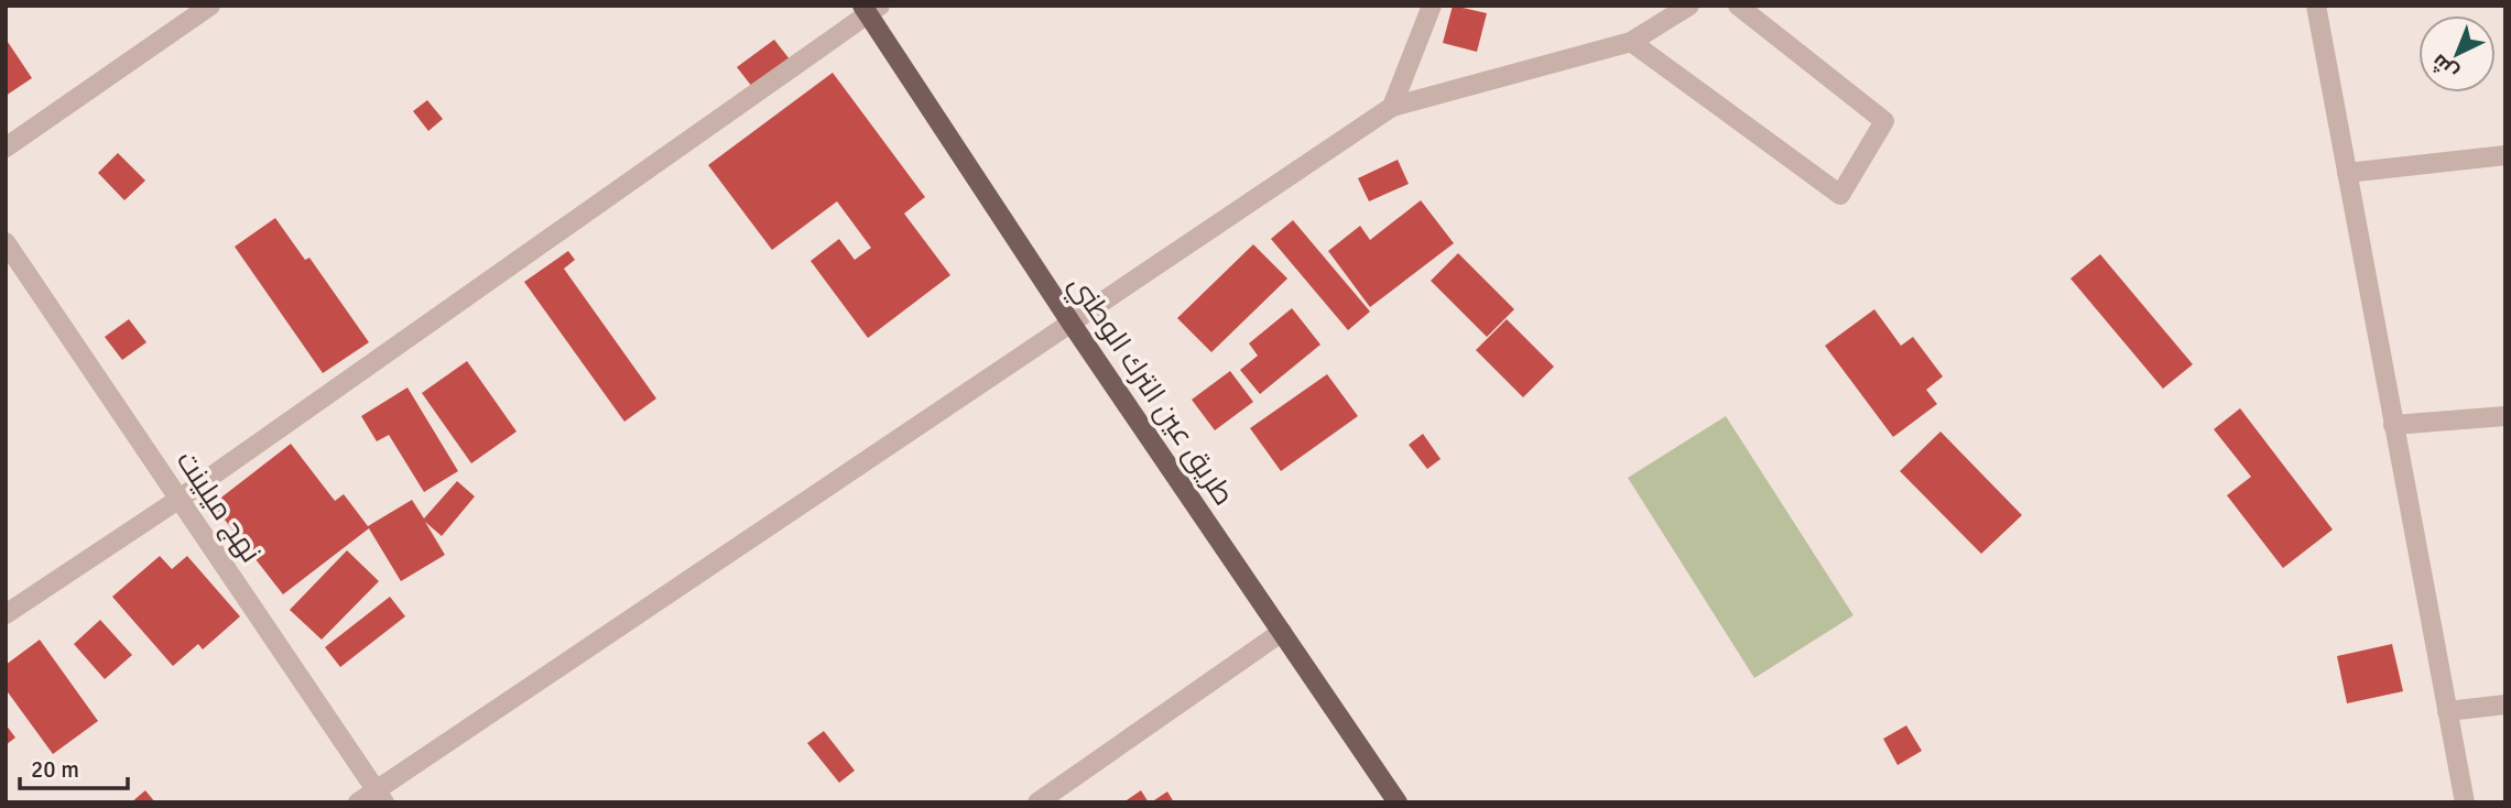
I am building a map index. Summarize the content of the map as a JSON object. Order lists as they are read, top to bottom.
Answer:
{
  "streets": {
    "main road": ["طريق عين الترك الوطني"],
    "street": ["نهج ميلينت"]
  },
  "scale_bar": "20 m",
  "north": "bottom left"
}
